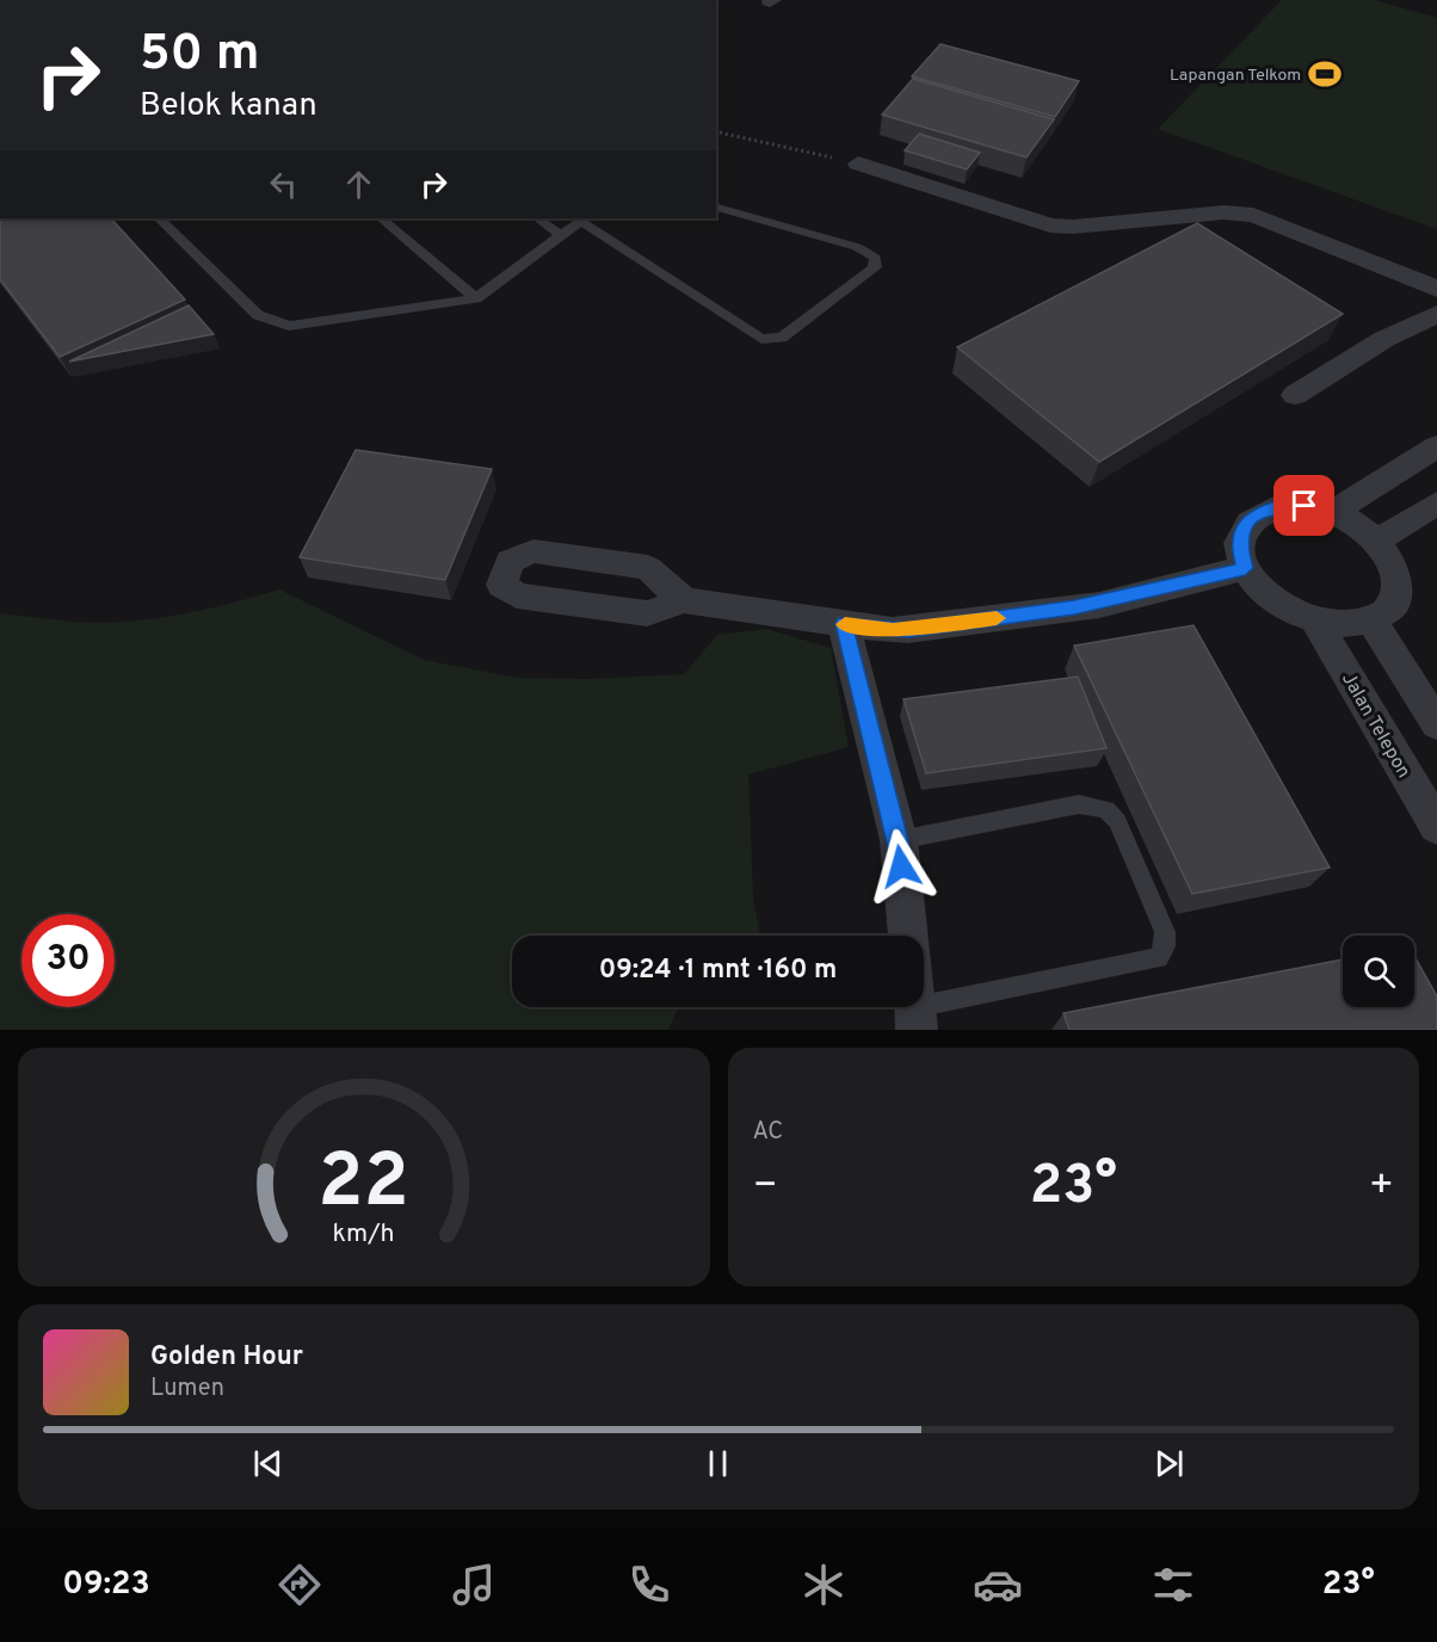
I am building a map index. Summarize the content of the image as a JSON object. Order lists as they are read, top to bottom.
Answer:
{
  "streets": {
    "street": ["Jalan Telepon"]
  },
  "places": {
    "sports": ["Lapangan Telkom"]
  },
  "page": {
    "turn": ["50 m", "Belok kanan"],
    "limit": "30",
    "trip": "09:24 · 1 mnt · 160 m",
    "tile": "AC",
    "heat": ["−", "23°", "+"],
    "song": ["Golden Hour", "Lumen"],
    "tabs": ["09:23", "23°"],
    "gauge": ["22", "km/h"]
  }
}
